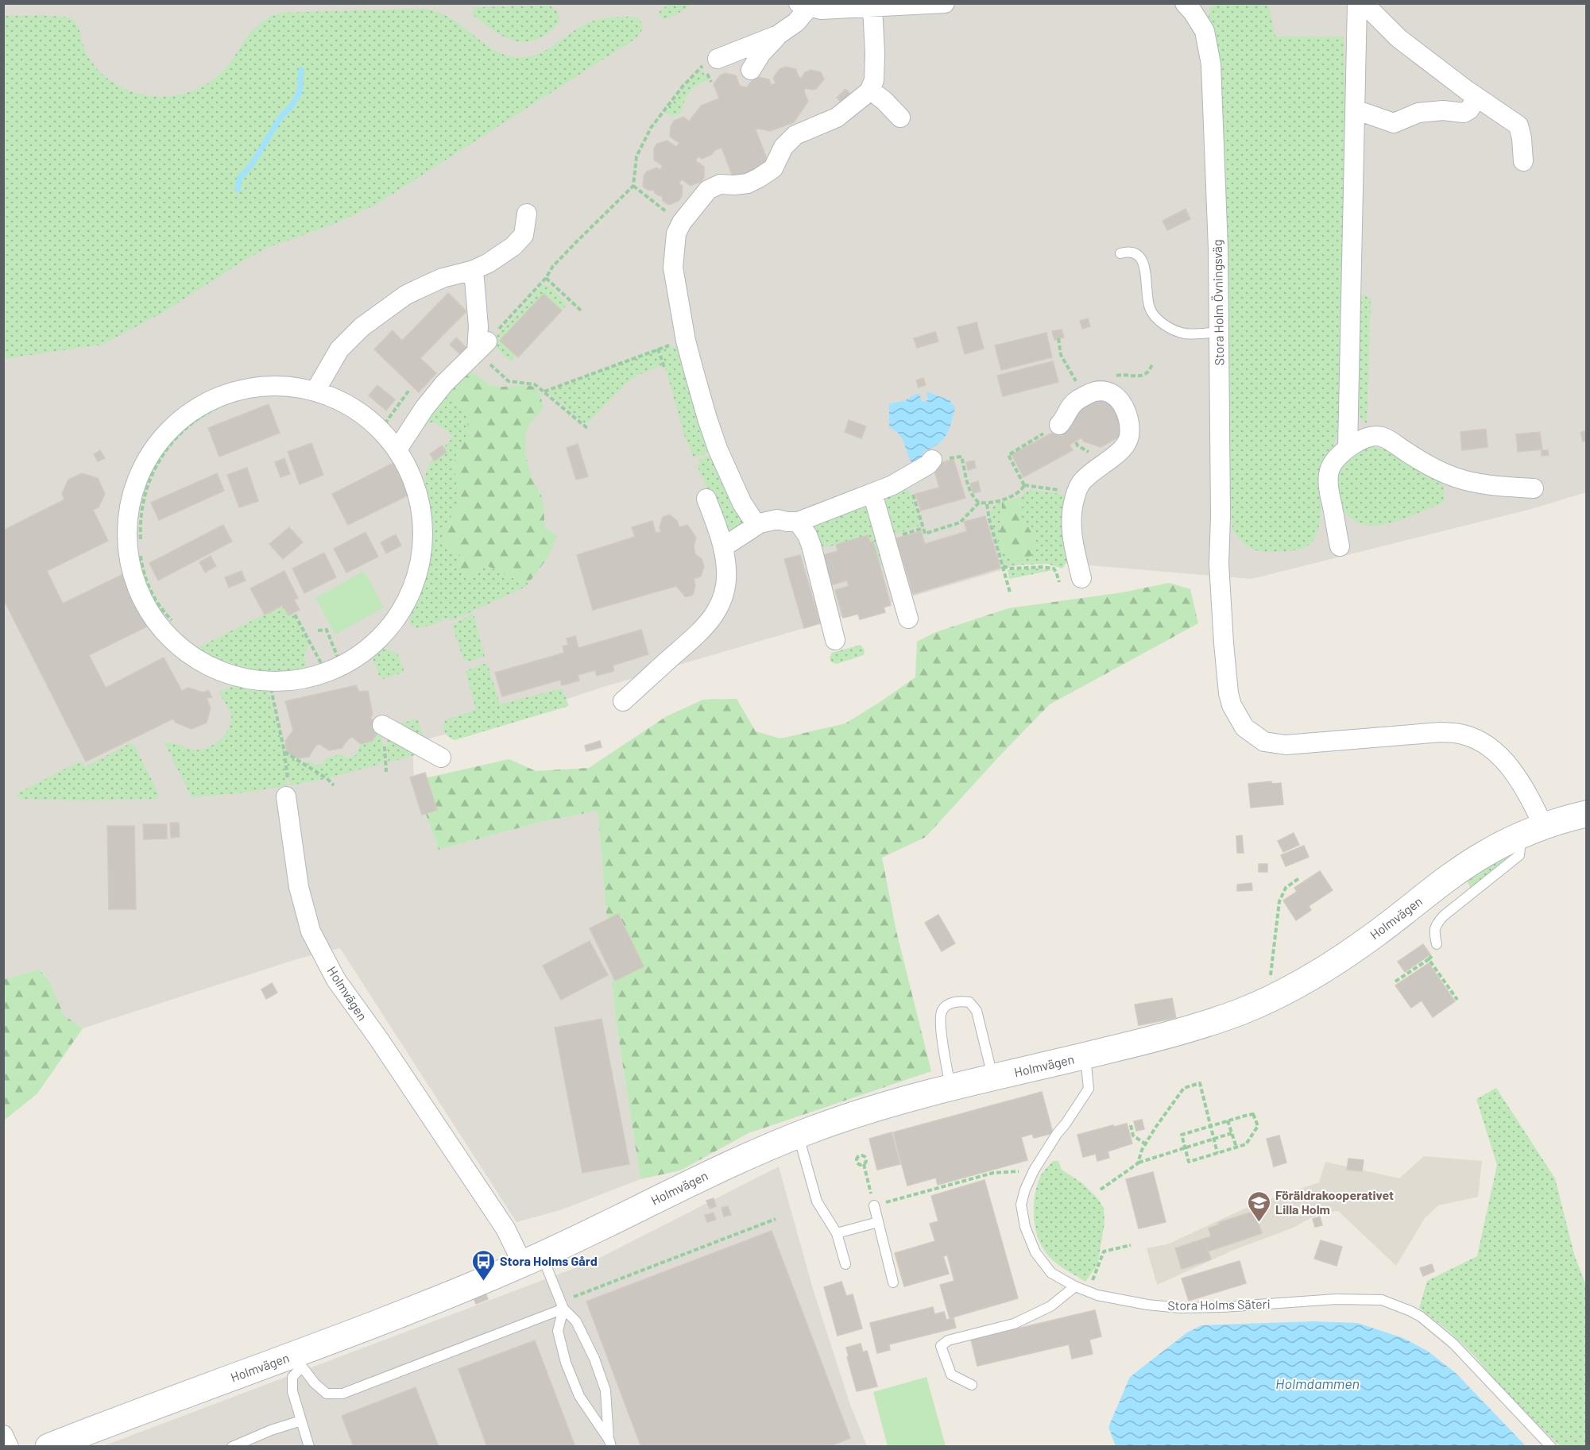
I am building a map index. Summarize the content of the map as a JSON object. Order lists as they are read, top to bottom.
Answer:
{
  "streets": {
    "street": ["Stora Holm Övningsväg", "Holmvägen"],
    "lane": ["Stora Holms Säteri"]
  },
  "crossings": [
    ["Stora Holm Övningsväg", "Holmvägen"],
    ["Holmvägen", "Stora Holms Säteri"]
  ],
  "water": ["Holmdammen"],
  "places": {
    "school or university": ["Föräldrakooperativet Lilla Holm"],
    "bus stop": ["Stora Holms Gård"]
  }
}
